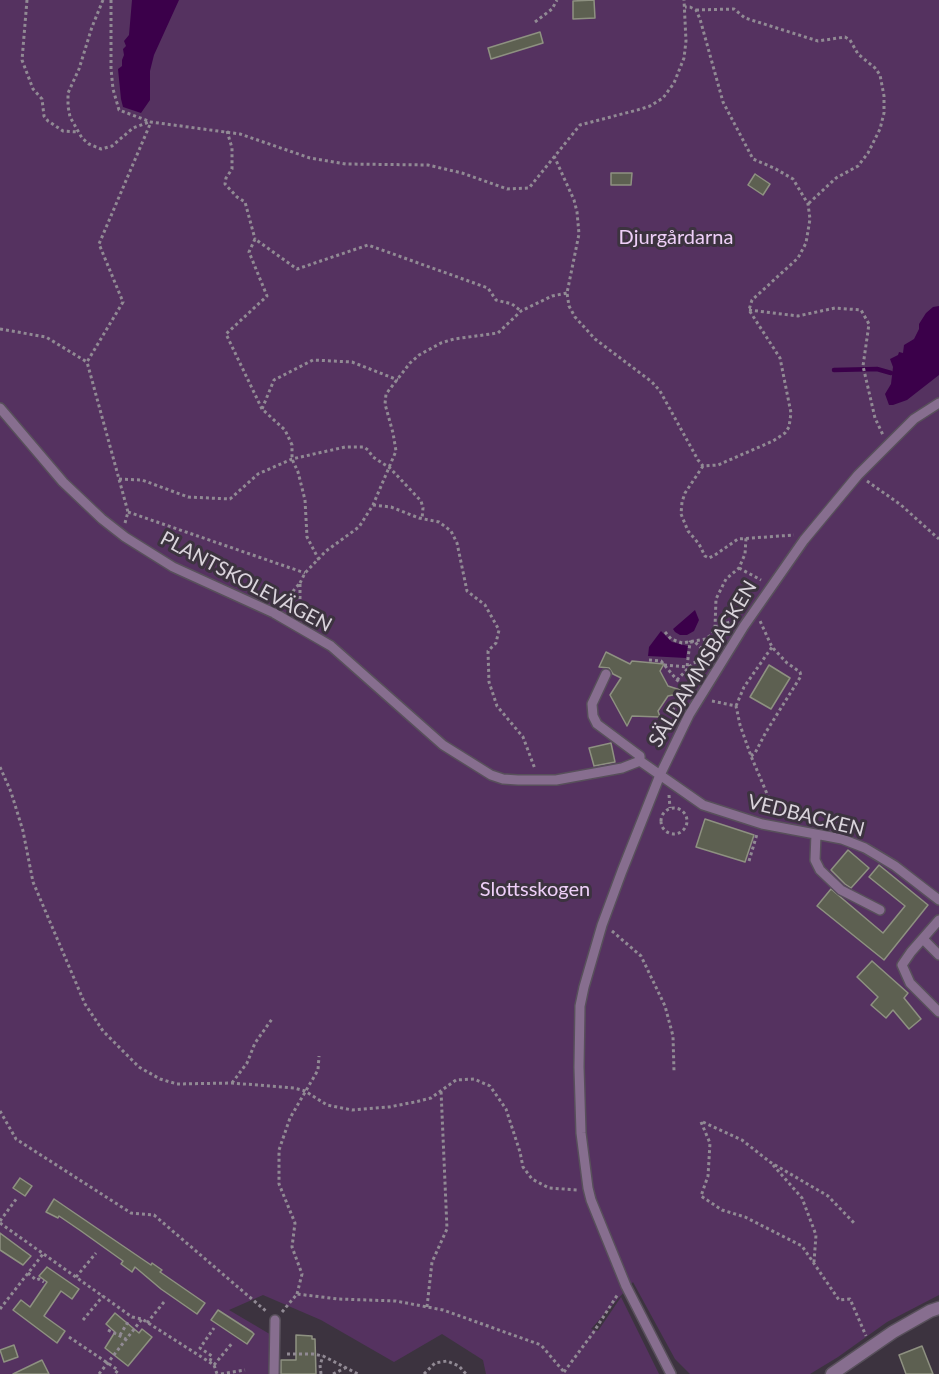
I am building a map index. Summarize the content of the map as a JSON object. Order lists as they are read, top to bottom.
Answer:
{
  "streets": {
    "lane": ["PLANTSKOLEVÄGEN", "SÄLDAMMSBACKEN", "VEDBACKEN"]
  },
  "crossings": [
    ["SÄLDAMMSBACKEN", "VEDBACKEN"]
  ],
  "parks": ["Djurgårdarna", "Slottsskogen"]
}
